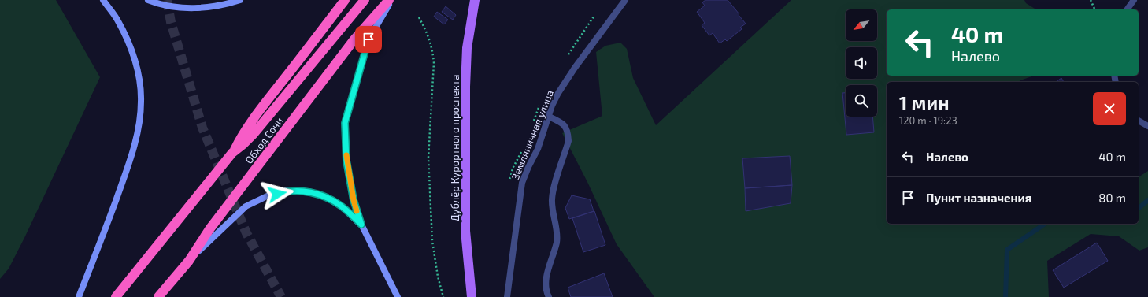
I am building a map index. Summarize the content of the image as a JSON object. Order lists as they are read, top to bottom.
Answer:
{
  "streets": {
    "highway": ["Обход Сочи"],
    "main road": ["Дублёр Курортного проспекта"],
    "street": ["Земляничная улица"]
  },
  "north": "bottom left",
  "page": {
    "turn": ["40 m", "Налево"],
    "heading": ["1 мин", "120 m · 19:23"],
    "list": [
      {
        "name": "Налево",
        "value": "40 m"
      },
      {
        "name": "Пункт назначения",
        "value": "80 m"
      }
    ]
  }
}
